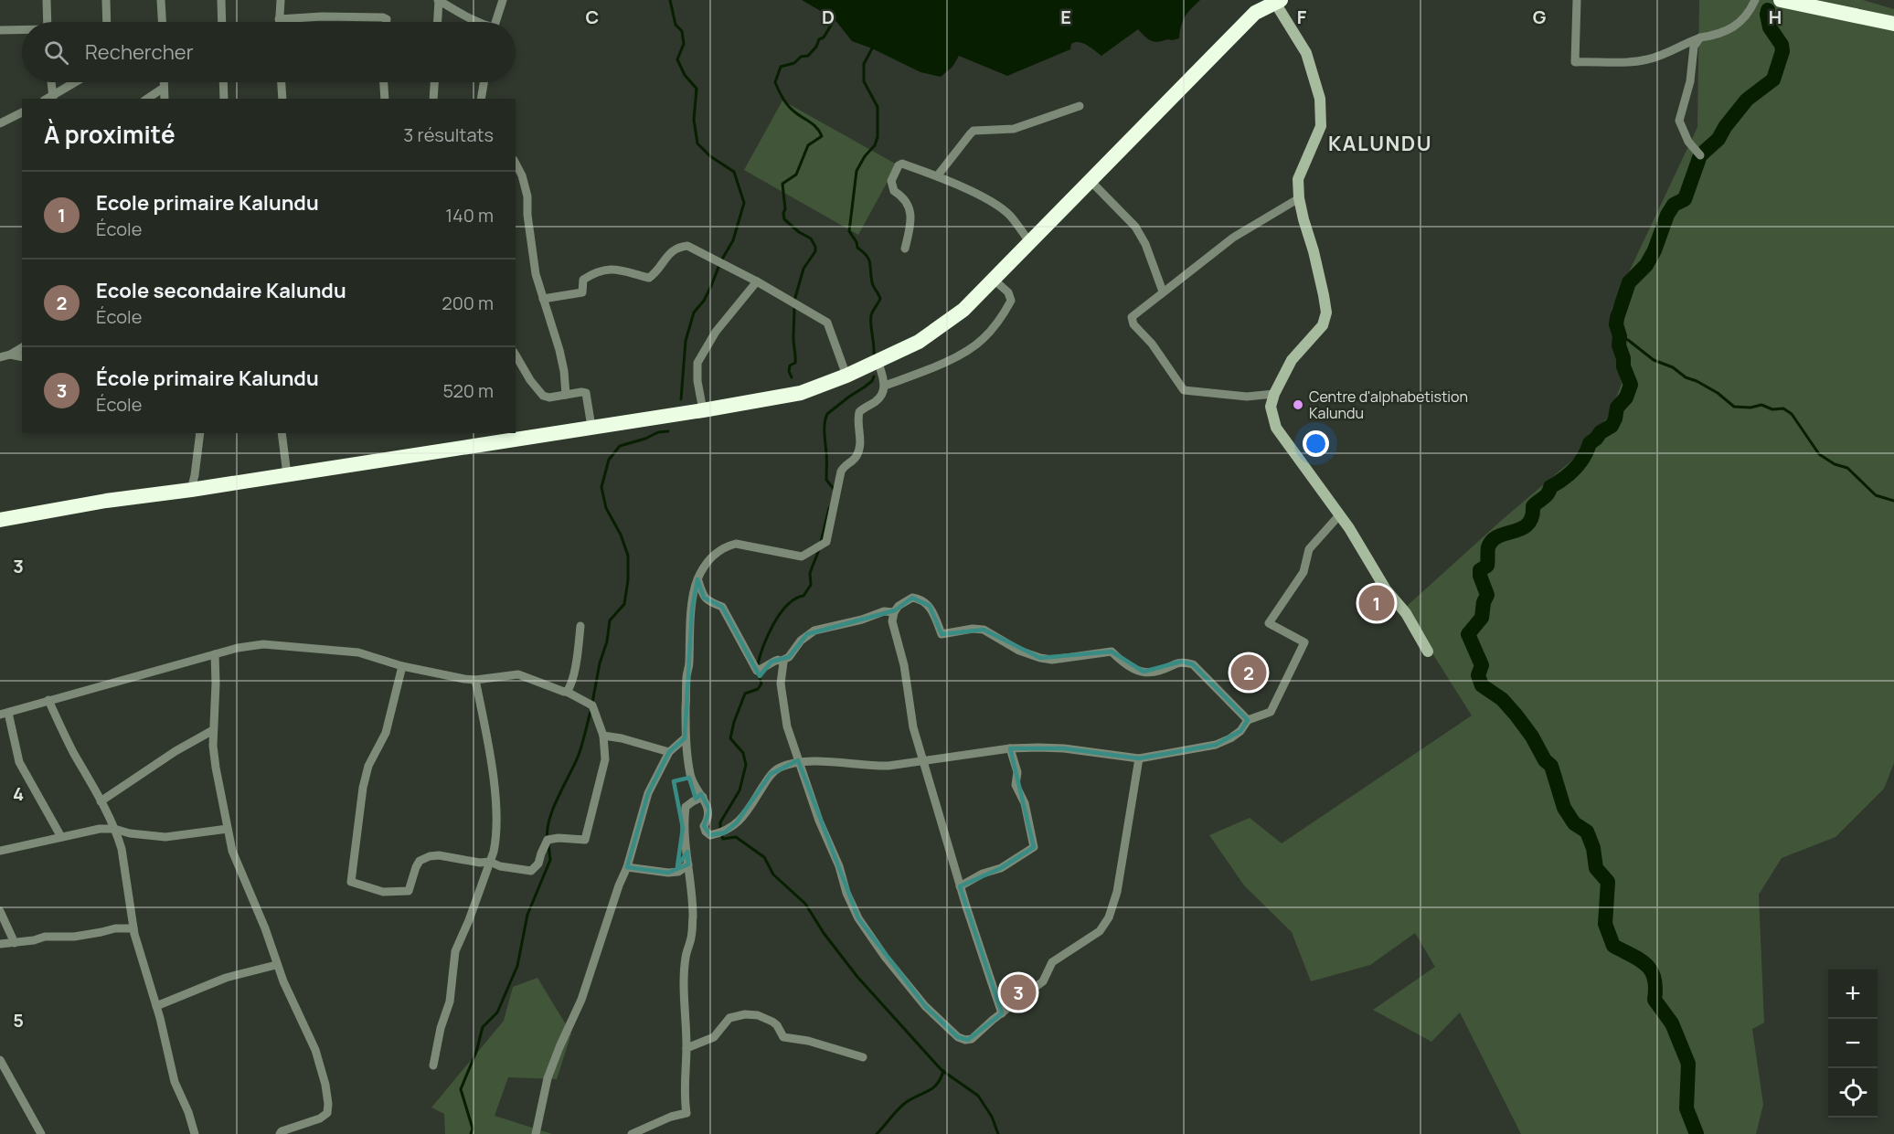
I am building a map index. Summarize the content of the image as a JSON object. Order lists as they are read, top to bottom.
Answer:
{
  "districts": ["KALUNDU"],
  "places": ["Centre d'alphabetistion Kalundu"],
  "page": {
    "search": "Rechercher",
    "heading": ["À proximité", "3 résultats"],
    "list": [
      {
        "mark": "1",
        "name": "Ecole primaire Kalundu",
        "note": "École",
        "value": "140 m"
      },
      {
        "mark": "2",
        "name": "Ecole secondaire Kalundu",
        "note": "École",
        "value": "200 m"
      },
      {
        "mark": "3",
        "name": "École primaire Kalundu",
        "note": "École",
        "value": "520 m"
      }
    ],
    "pins": ["1", "2", "3"],
    "map_buttons": ["+", "−"]
  },
  "grid": {
    "columns": [
      "C",
      "D",
      "E",
      "F",
      "G",
      "H"
    ],
    "rows": ["3", "4", "5"]
  }
}
